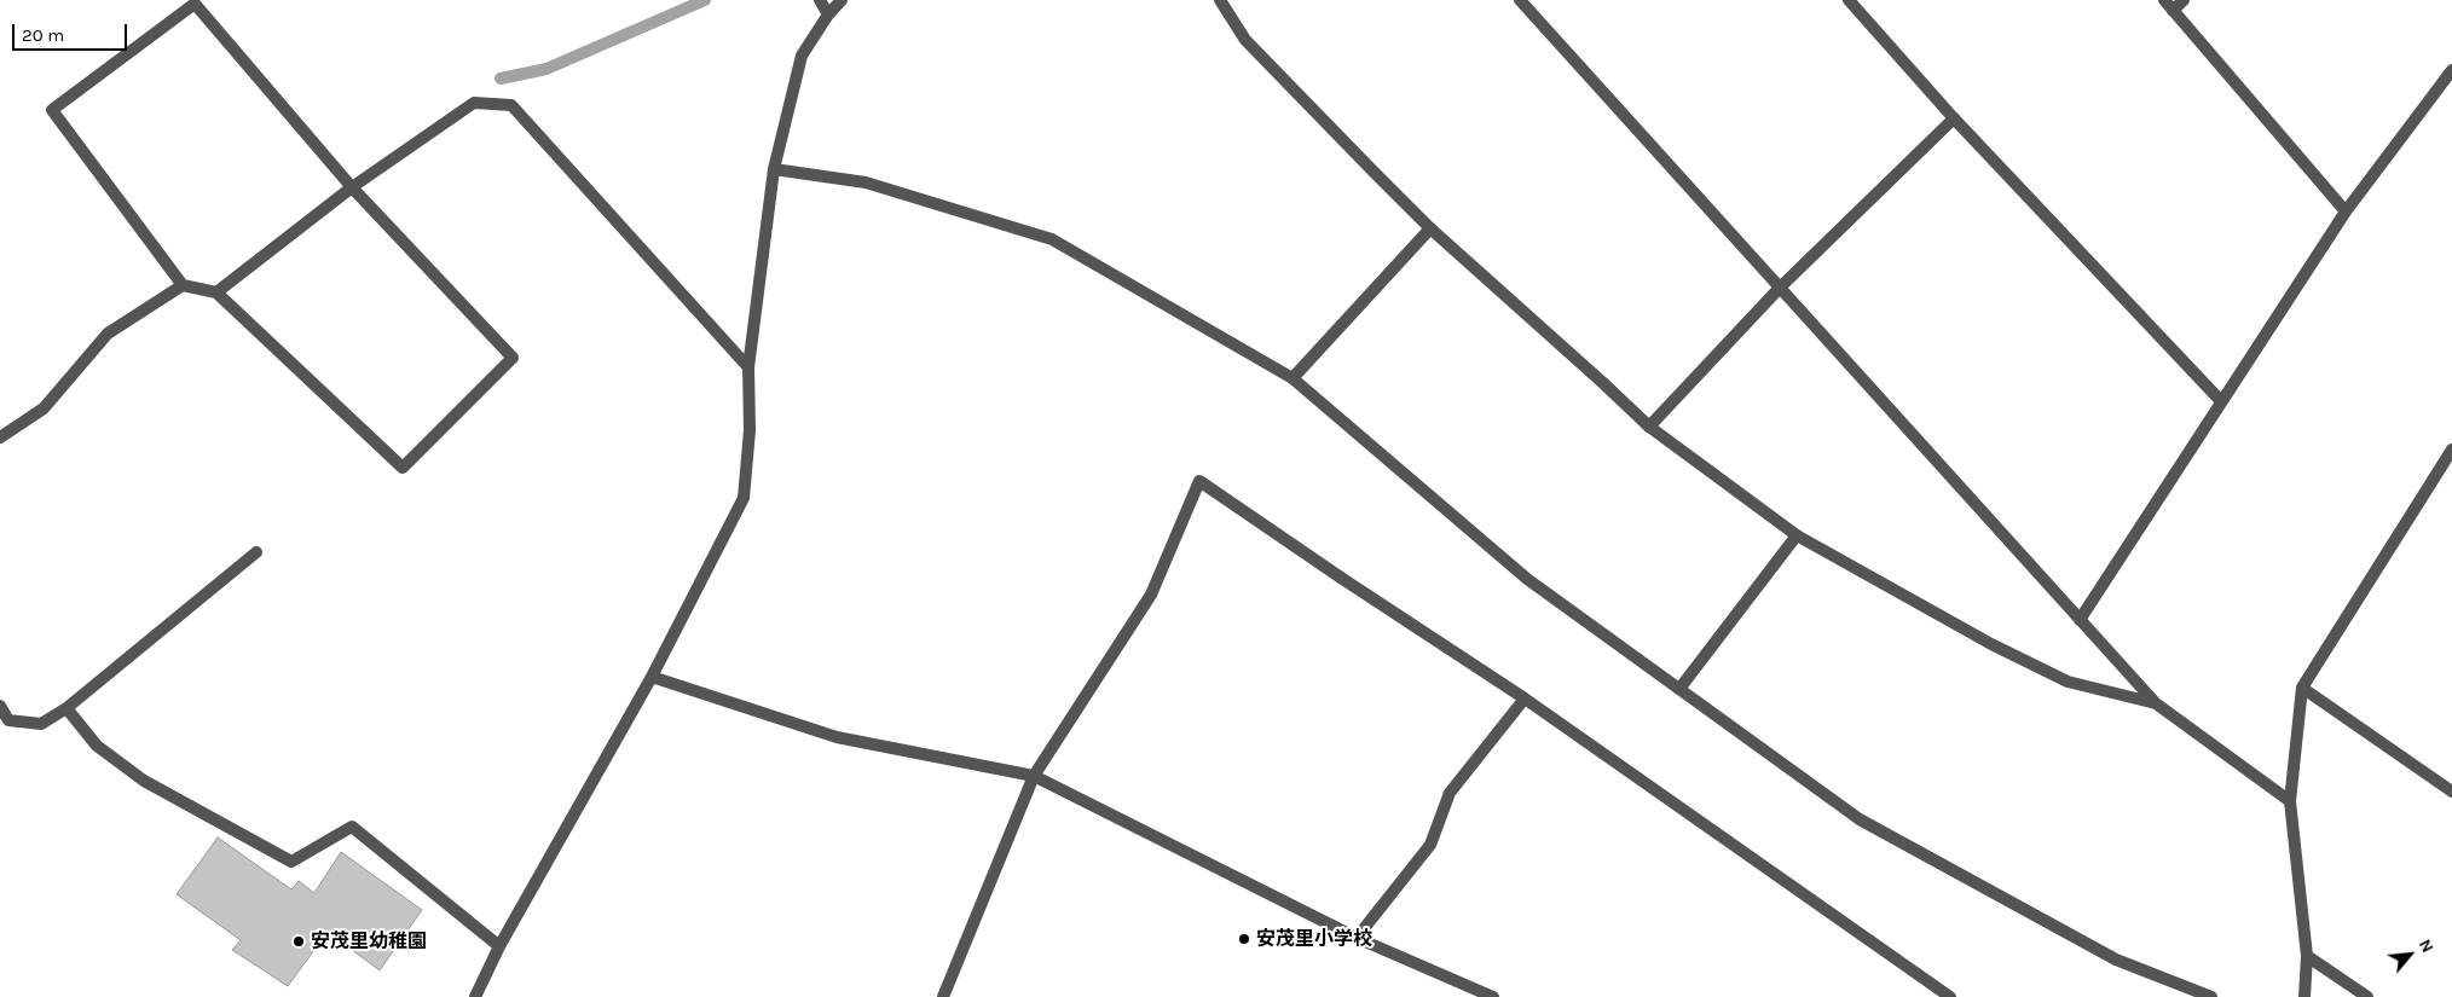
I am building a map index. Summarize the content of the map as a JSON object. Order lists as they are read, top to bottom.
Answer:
{
  "places": ["安茂里小学校", "安茂里幼稚園"],
  "scale_bar": "20 m",
  "north": "top right"
}
